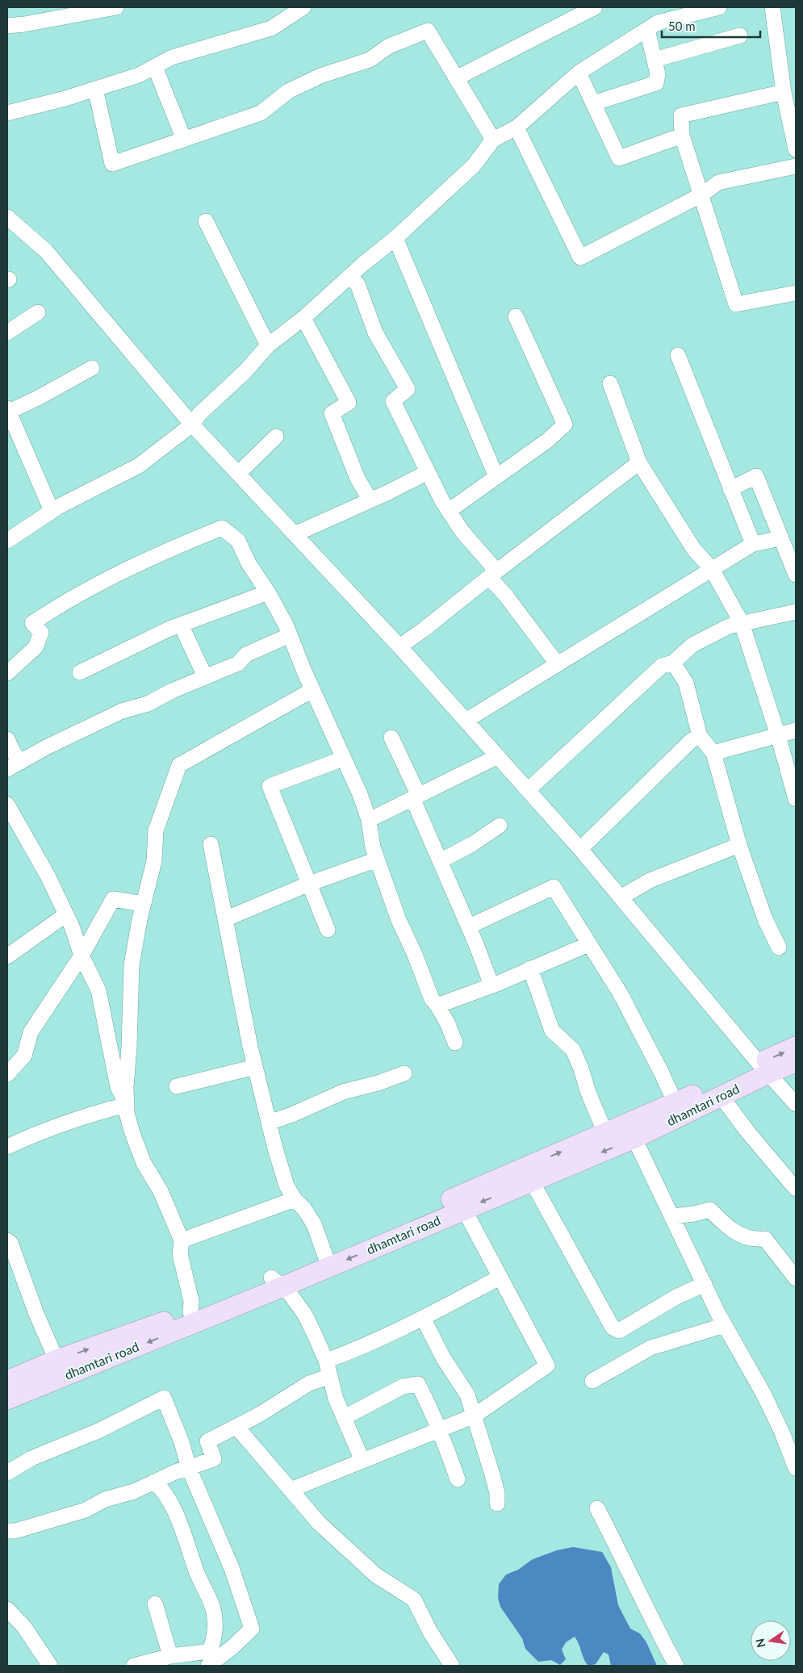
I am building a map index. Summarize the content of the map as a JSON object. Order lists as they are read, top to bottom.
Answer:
{
  "streets": {
    "main road": ["dhamtari road"]
  },
  "scale_bar": "50 m",
  "north": "left"
}
